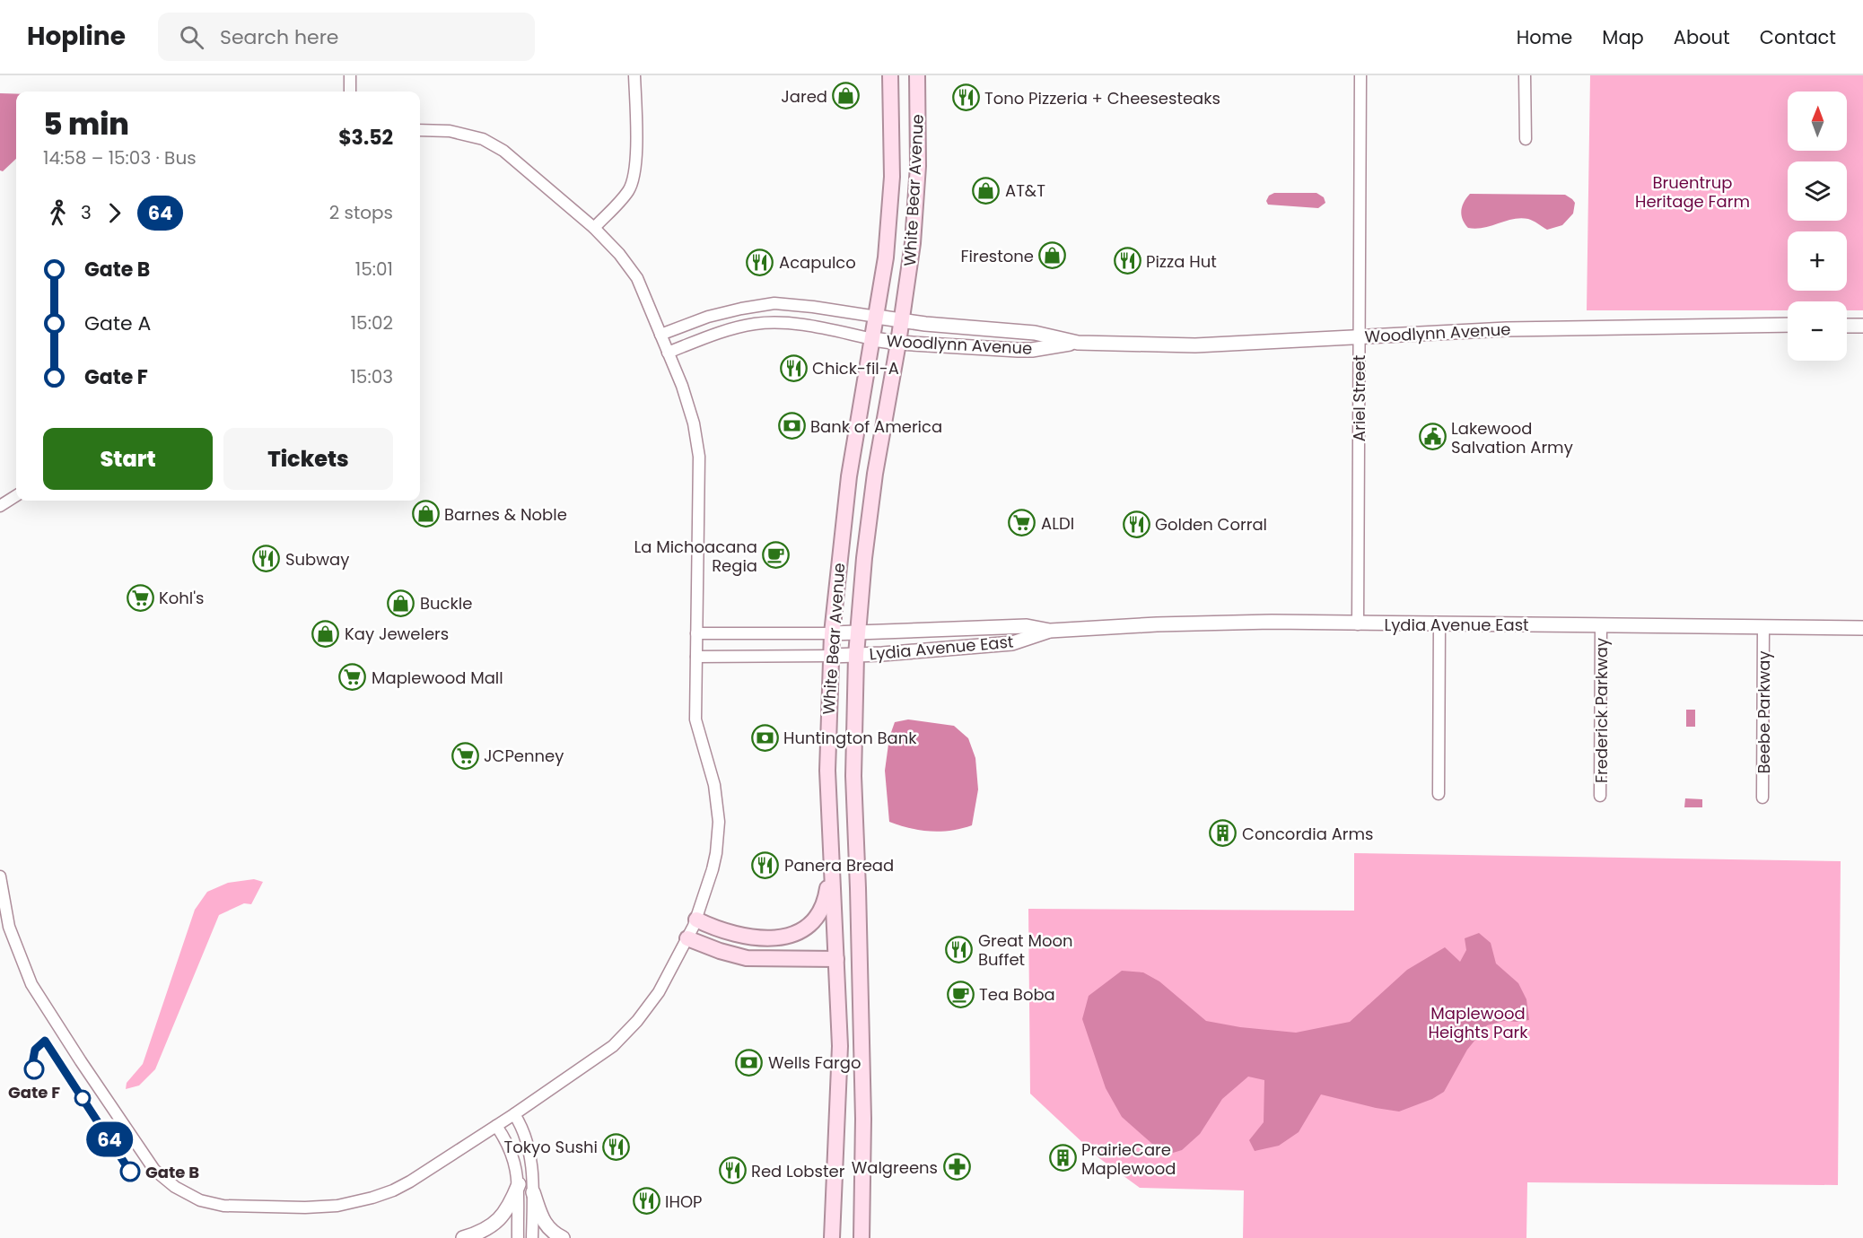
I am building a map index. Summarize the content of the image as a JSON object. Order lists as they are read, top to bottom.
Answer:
{
  "streets": {
    "main road": ["White Bear Avenue"],
    "street": [
      "Woodlynn Avenue",
      "Ariel Street",
      "Lydia Avenue East",
      "Frederick Parkway",
      "Beebe Parkway"
    ]
  },
  "crossings": [
    ["White Bear Avenue", "Woodlynn Avenue"],
    ["White Bear Avenue", "Lydia Avenue East"],
    ["Woodlynn Avenue", "Ariel Street"],
    ["Ariel Street", "Lydia Avenue East"],
    ["Lydia Avenue East", "Frederick Parkway"],
    ["Lydia Avenue East", "Beebe Parkway"]
  ],
  "parks": ["Bruentrup Heritage Farm", "Maplewood Heights Park"],
  "places": {
    "shop": [
      "Jared",
      "AT&T",
      "Firestone",
      "Barnes & Noble",
      "Buckle",
      "Kay Jewelers"
    ],
    "restaurant": [
      "Tono Pizzeria + Cheesesteaks",
      "Pizza Hut",
      "Acapulco",
      "Chick-fil-A",
      "Golden Corral",
      "Subway",
      "Panera Bread",
      "Great Moon Buffet",
      "Tokyo Sushi",
      "Red Lobster",
      "IHOP"
    ],
    "bank": ["Bank of America", "Huntington Bank", "Wells Fargo"],
    "public building": ["Lakewood Salvation Army"],
    "supermarket": [
      "ALDI",
      "Kohl's",
      "Maplewood Mall",
      "JCPenney"
    ],
    "cafe": ["La Michoacana Regia", "Tea Boba"],
    "building": ["Concordia Arms", "PrairieCare Maplewood"],
    "other": ["Gate F", "Gate B"],
    "pharmacy": ["Walgreens"]
  },
  "lines": ["bus line 64"],
  "north": "top",
  "page": {
    "header": "Hopline",
    "search": "Search here",
    "nav": [
      "Home",
      "Map",
      "About",
      "Contact"
    ],
    "on_map": "64",
    "map_buttons": ["+", "−"],
    "heading": ["5 min", "14:58 – 15:03 · Bus", "$3.52"],
    "legs": ["3", "64", "2 stops"],
    "list": [
      {
        "name": "Gate B",
        "value": "15:01"
      },
      {
        "name": "Gate A",
        "value": "15:02"
      },
      {
        "name": "Gate F",
        "value": "15:03"
      }
    ],
    "buttons": ["Start", "Tickets"]
  }
}
